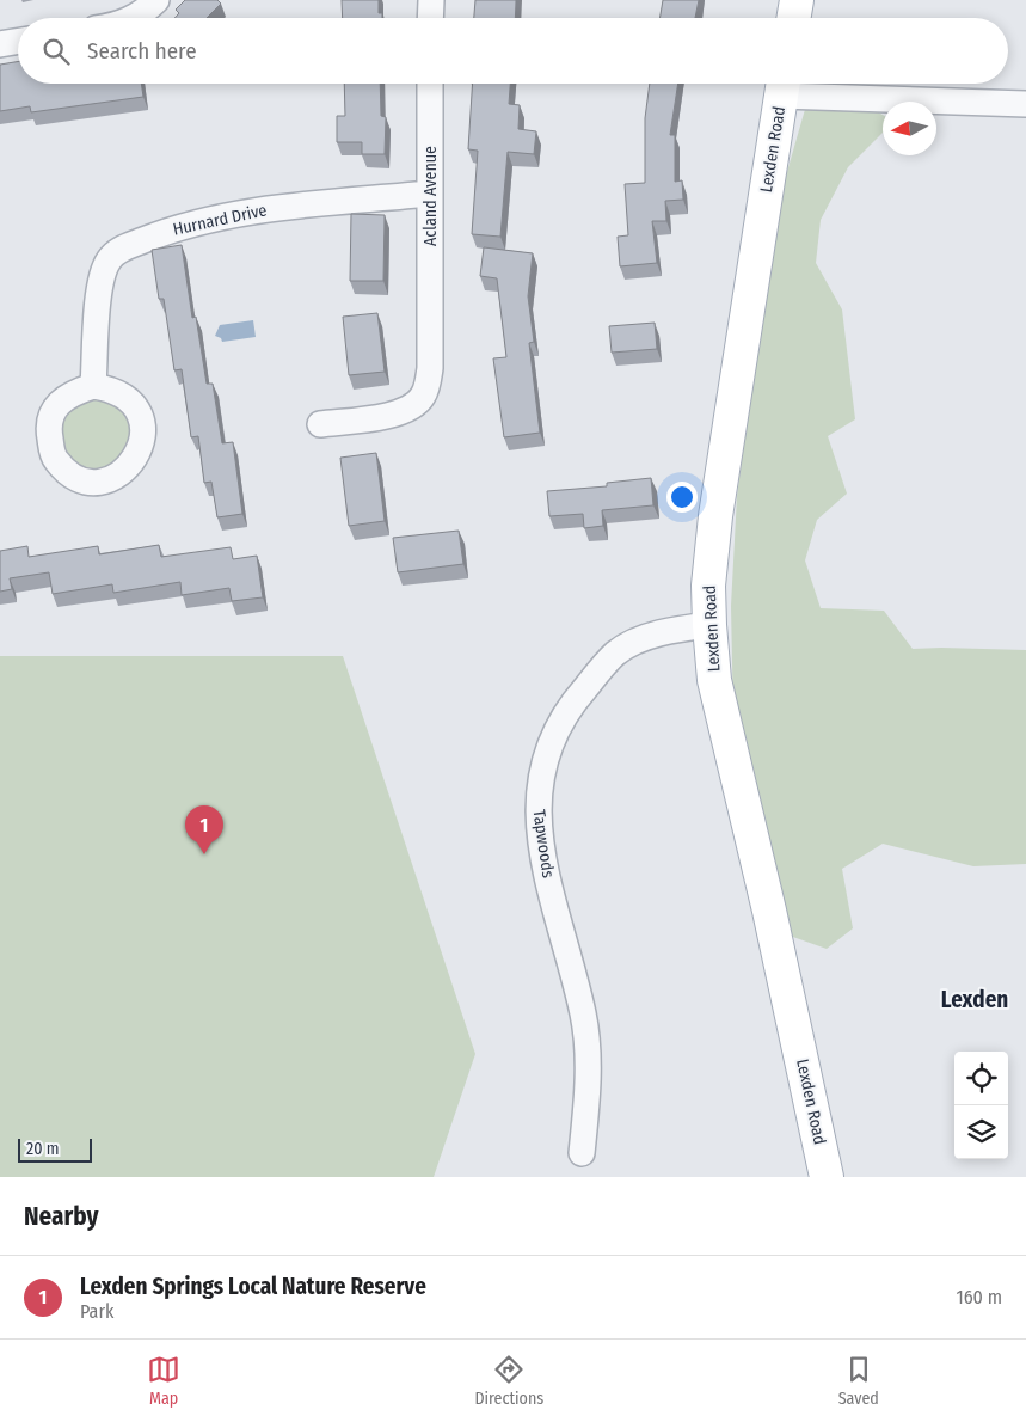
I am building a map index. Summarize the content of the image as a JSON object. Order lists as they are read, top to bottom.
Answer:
{
  "streets": {
    "main road": ["Lexden Road"],
    "street": ["Acland Avenue", "Hurnard Drive", "Tapwoods"]
  },
  "crossings": [
    ["Lexden Road", "Tapwoods"],
    ["Acland Avenue", "Hurnard Drive"]
  ],
  "districts": ["Lexden"],
  "scale_bar": "20 m",
  "north": "left",
  "page": {
    "search": "Search here",
    "pins": "1",
    "scale": "20 m",
    "heading": "Nearby",
    "list": [
      {
        "mark": "1",
        "name": "Lexden Springs Local Nature Reserve",
        "note": "Park",
        "value": "160 m"
      }
    ],
    "nav": ["Map", "Directions", "Saved"]
  }
}
